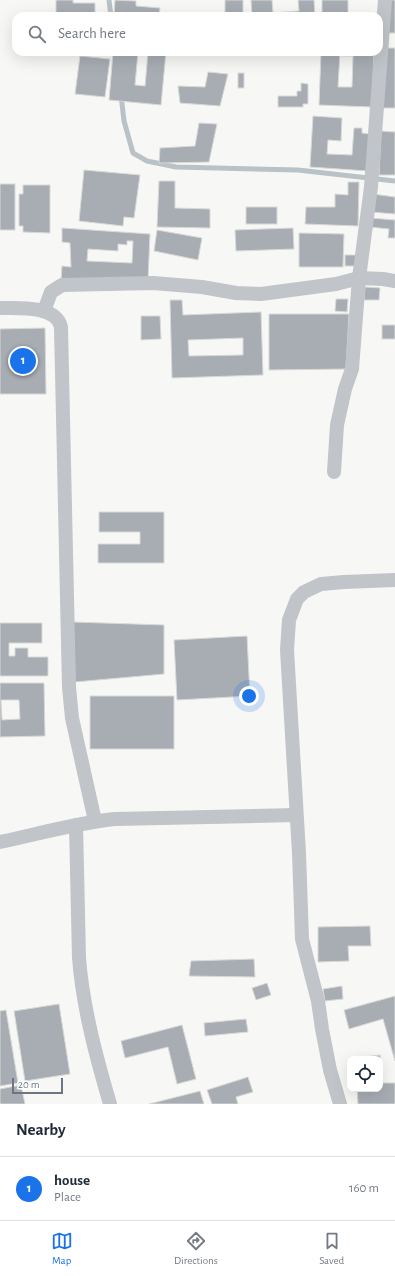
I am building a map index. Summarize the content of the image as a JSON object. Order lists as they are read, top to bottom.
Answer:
{
  "scale_bar": "20 m",
  "page": {
    "search": "Search here",
    "pins": "1",
    "scale": "20 m",
    "heading": "Nearby",
    "list": [
      {
        "mark": "1",
        "name": "house",
        "note": "Place",
        "value": "160 m"
      }
    ],
    "nav": ["Map", "Directions", "Saved"]
  }
}
